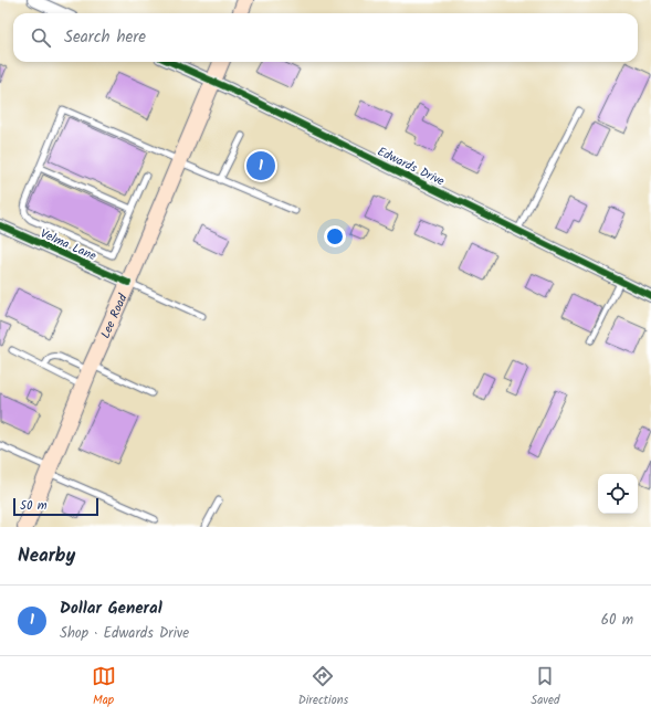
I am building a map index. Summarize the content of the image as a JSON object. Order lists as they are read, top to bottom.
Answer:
{
  "streets": {
    "main road": ["Lee Road"],
    "street": ["Edwards Drive", "Velma Lane"]
  },
  "crossings": [
    ["Edwards Drive", "Lee Road"],
    ["Velma Lane", "Lee Road"]
  ],
  "scale_bar": "50 m",
  "page": {
    "search": "Search here",
    "pins": "1",
    "scale": "50 m",
    "heading": "Nearby",
    "list": [
      {
        "mark": "1",
        "name": "Dollar General",
        "note": "Shop · Edwards Drive",
        "value": "60 m"
      }
    ],
    "nav": ["Map", "Directions", "Saved"]
  }
}
